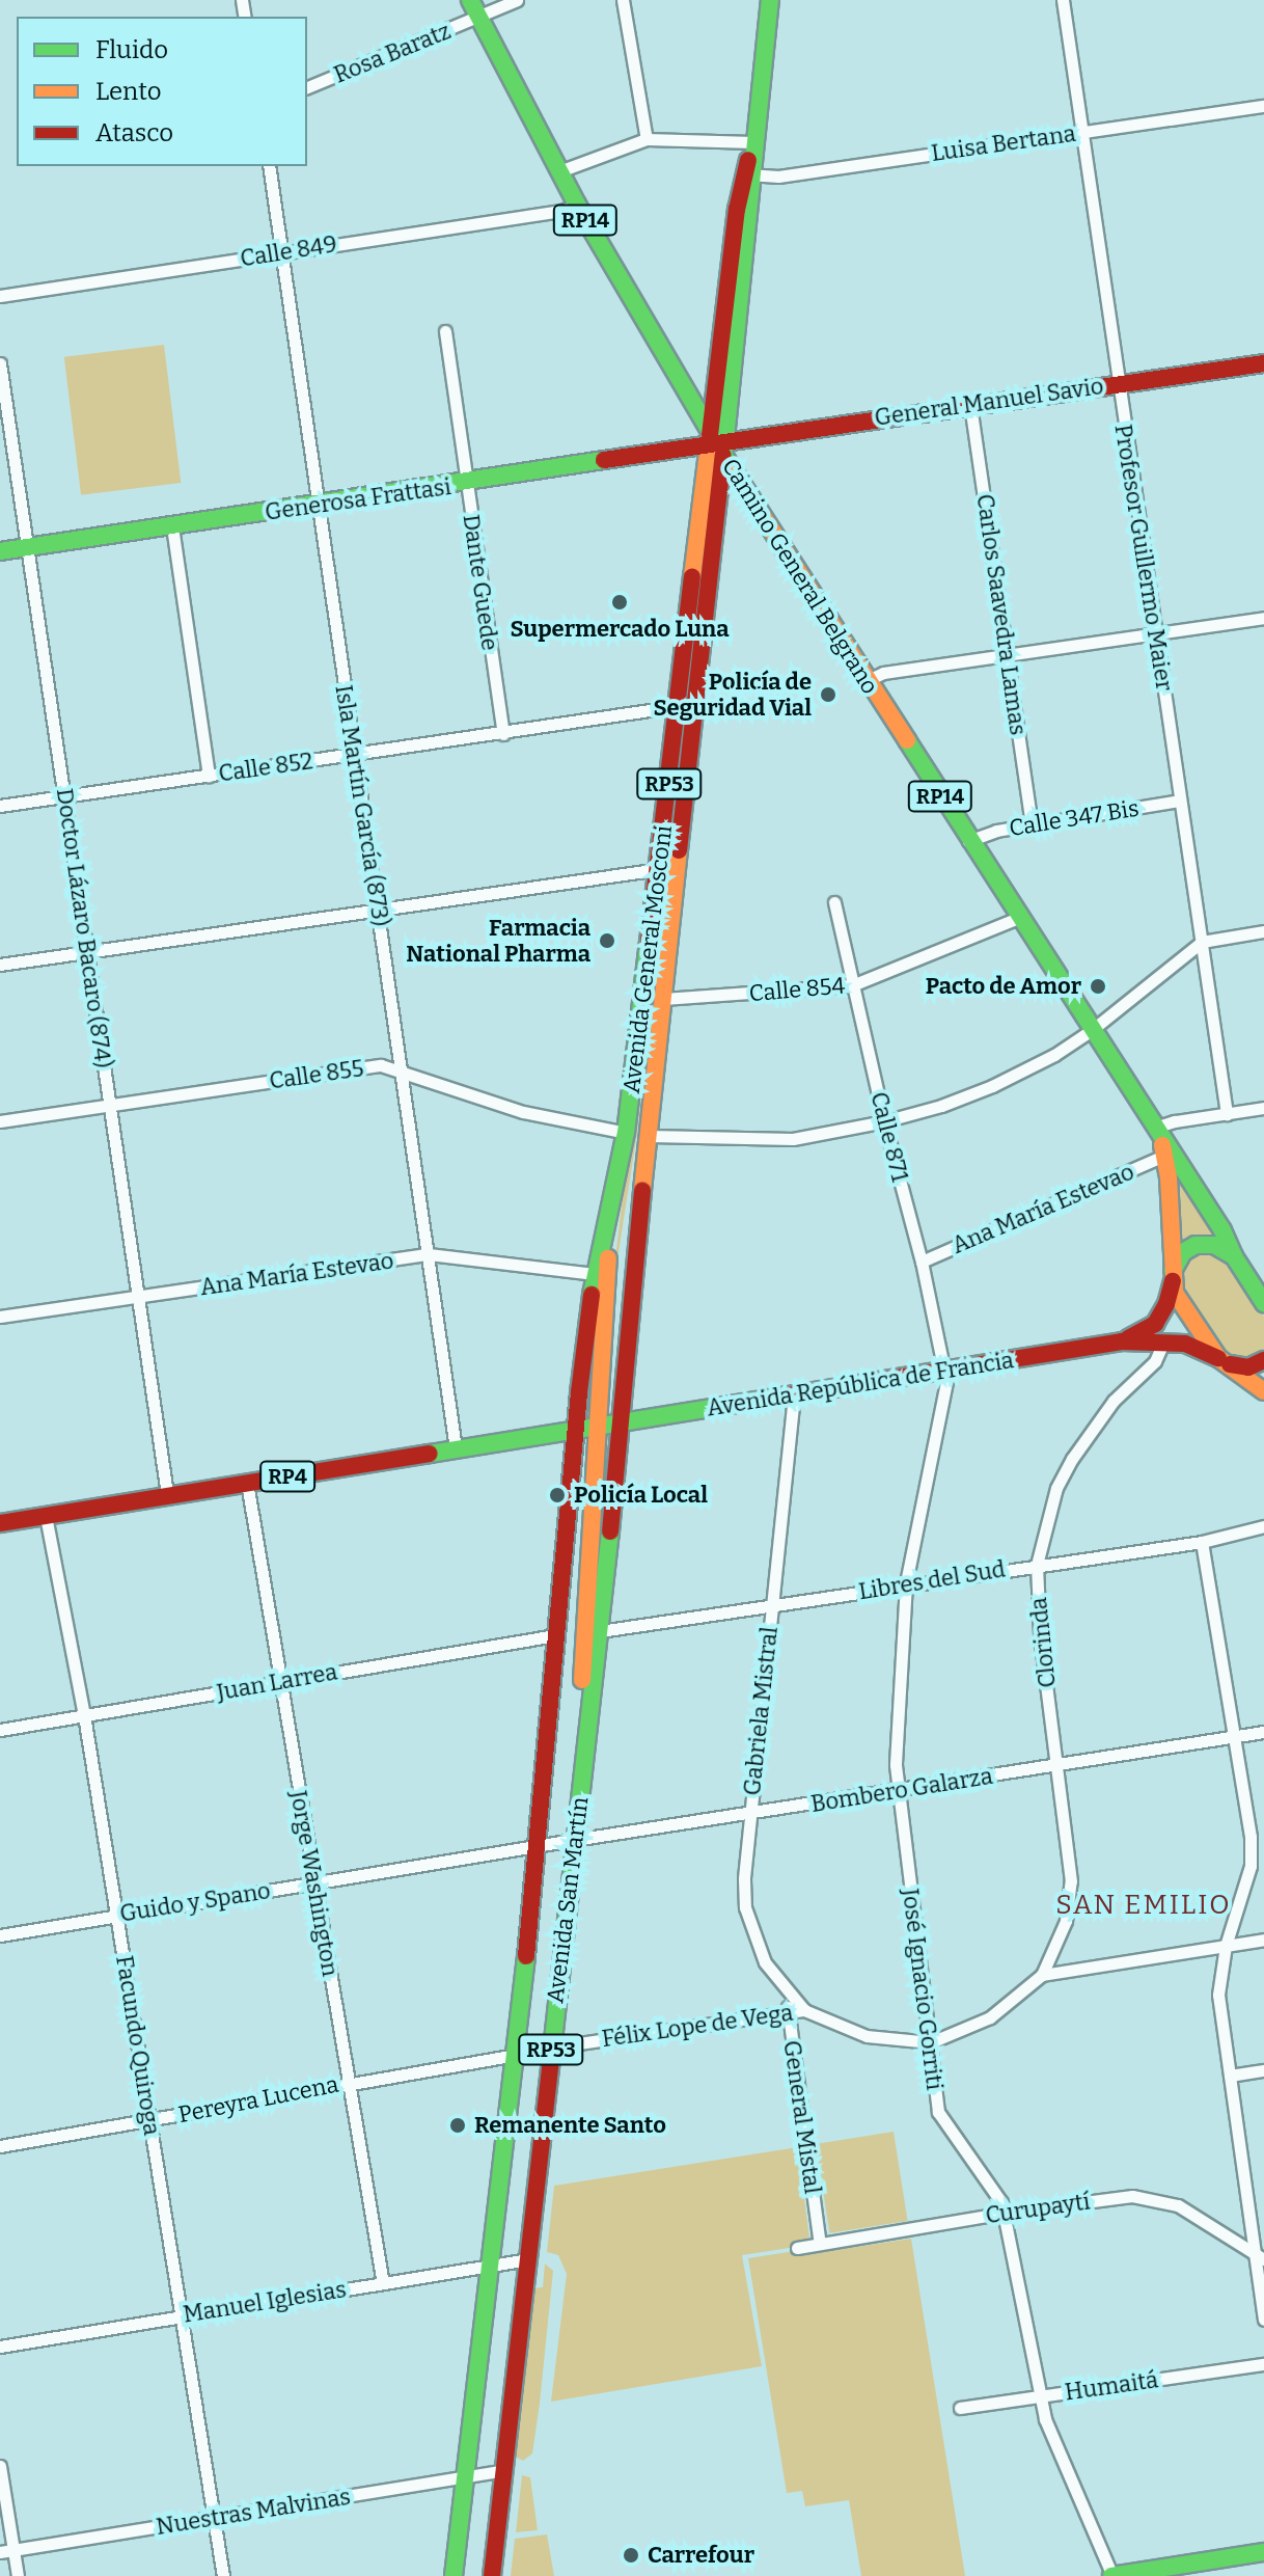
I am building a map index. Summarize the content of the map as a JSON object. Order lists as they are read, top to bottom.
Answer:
{
  "streets": {
    "main road": [
      "RP14",
      "General Manuel Savio",
      "Generosa Frattasi",
      "Camino General Belgrano",
      "RP53",
      "Avenida General Mosconi",
      "Avenida República de Francia",
      "RP4",
      "Avenida San Martín"
    ],
    "street": [
      "Rosa Baratz",
      "Luisa Bertana",
      "Calle 849",
      "Profesor Guillermo Maier",
      "Dante Guede",
      "Carlos Saavedra Lamas",
      "Calle 852",
      "Isla Martín García (873)",
      "Calle 347 Bis",
      "Doctor Lázaro Bacaro (874)",
      "Calle 854",
      "Calle 855",
      "Calle 871",
      "Ana María Estevao",
      "Libres del Sud",
      "Clorinda",
      "Juan Larrea",
      "Gabriela Mistral",
      "Bombero Galarza",
      "Jorge Washington",
      "Guido y Spano",
      "José Ignacio Gorriti",
      "Félix Lope de Vega",
      "Facundo Quiroga",
      "Pereyra Lucena",
      "General Mistal",
      "Curupaytí",
      "Manuel Iglesias",
      "Humaitá",
      "Nuestras Malvinas"
    ]
  },
  "crossings": [
    ["Rosa Baratz", "Camino General Belgrano"],
    ["Luisa Bertana", "Profesor Guillermo Maier"],
    ["Luisa Bertana", "Avenida General Mosconi"],
    ["Calle 849", "Camino General Belgrano"],
    ["Calle 849", "Isla Martín García (873)"],
    ["General Manuel Savio", "Generosa Frattasi"],
    ["General Manuel Savio", "Profesor Guillermo Maier"],
    ["General Manuel Savio", "Camino General Belgrano"],
    ["General Manuel Savio", "Carlos Saavedra Lamas"],
    ["General Manuel Savio", "Avenida General Mosconi"],
    ["Generosa Frattasi", "Camino General Belgrano"],
    ["Generosa Frattasi", "Dante Guede"],
    ["Generosa Frattasi", "Isla Martín García (873)"],
    ["Generosa Frattasi", "Doctor Lázaro Bacaro (874)"],
    ["Generosa Frattasi", "Avenida General Mosconi"],
    ["Profesor Guillermo Maier", "Calle 347 Bis"],
    ["Camino General Belgrano", "Calle 347 Bis"],
    ["Camino General Belgrano", "Avenida General Mosconi"],
    ["Camino General Belgrano", "Calle 854"],
    ["Camino General Belgrano", "Ana María Estevao"],
    ["Camino General Belgrano", "Avenida República de Francia"],
    ["Camino General Belgrano", "RP4"],
    ["Dante Guede", "Calle 852"],
    ["Carlos Saavedra Lamas", "Calle 347 Bis"],
    ["Calle 852", "Isla Martín García (873)"],
    ["Calle 852", "Doctor Lázaro Bacaro (874)"],
    ["Calle 852", "Avenida General Mosconi"],
    ["RP53", "Avenida General Mosconi"],
    ["RP53", "Calle 855"],
    ["RP53", "Avenida República de Francia"],
    ["RP53", "RP4"],
    ["RP53", "Avenida San Martín"],
    ["Isla Martín García (873)", "Calle 855"],
    ["Isla Martín García (873)", "Ana María Estevao"],
    ["Isla Martín García (873)", "RP4"],
    ["Doctor Lázaro Bacaro (874)", "Calle 855"],
    ["Doctor Lázaro Bacaro (874)", "Ana María Estevao"],
    ["Doctor Lázaro Bacaro (874)", "RP4"],
    ["Avenida General Mosconi", "Calle 854"],
    ["Avenida General Mosconi", "Calle 855"],
    ["Avenida General Mosconi", "Ana María Estevao"],
    ["Avenida General Mosconi", "Avenida República de Francia"],
    ["Avenida General Mosconi", "RP4"],
    ["Avenida General Mosconi", "Avenida San Martín"],
    ["Calle 854", "Calle 871"],
    ["Calle 871", "Ana María Estevao"],
    ["Calle 871", "Avenida República de Francia"],
    ["Calle 871", "José Ignacio Gorriti"],
    ["Avenida República de Francia", "RP4"],
    ["Avenida República de Francia", "Clorinda"],
    ["Avenida República de Francia", "Gabriela Mistral"],
    ["Avenida República de Francia", "Avenida San Martín"],
    ["Avenida República de Francia", "José Ignacio Gorriti"],
    ["RP4", "Jorge Washington"],
    ["RP4", "Avenida San Martín"],
    ["RP4", "Facundo Quiroga"],
    ["Libres del Sud", "Clorinda"],
    ["Libres del Sud", "Gabriela Mistral"],
    ["Libres del Sud", "Avenida San Martín"],
    ["Libres del Sud", "José Ignacio Gorriti"],
    ["Clorinda", "Bombero Galarza"],
    ["Clorinda", "Félix Lope de Vega"],
    ["Juan Larrea", "Jorge Washington"],
    ["Juan Larrea", "Avenida San Martín"],
    ["Juan Larrea", "Facundo Quiroga"],
    ["Gabriela Mistral", "Bombero Galarza"],
    ["Gabriela Mistral", "Félix Lope de Vega"],
    ["Gabriela Mistral", "General Mistal"],
    ["Bombero Galarza", "Avenida San Martín"],
    ["Bombero Galarza", "Guido y Spano"],
    ["Bombero Galarza", "José Ignacio Gorriti"],
    ["Jorge Washington", "Guido y Spano"],
    ["Jorge Washington", "Pereyra Lucena"],
    ["Jorge Washington", "Manuel Iglesias"],
    ["Avenida San Martín", "Guido y Spano"],
    ["Avenida San Martín", "Félix Lope de Vega"],
    ["Avenida San Martín", "Pereyra Lucena"],
    ["Avenida San Martín", "Manuel Iglesias"],
    ["Avenida San Martín", "Nuestras Malvinas"],
    ["Guido y Spano", "Facundo Quiroga"],
    ["José Ignacio Gorriti", "Félix Lope de Vega"],
    ["José Ignacio Gorriti", "Curupaytí"],
    ["José Ignacio Gorriti", "Humaitá"],
    ["Félix Lope de Vega", "General Mistal"],
    ["Facundo Quiroga", "Pereyra Lucena"],
    ["Facundo Quiroga", "Manuel Iglesias"],
    ["Facundo Quiroga", "Nuestras Malvinas"],
    ["General Mistal", "Curupaytí"]
  ],
  "districts": ["SAN EMILIO"],
  "places": [
    "Supermercado Luna",
    "Policía de Seguridad Vial",
    "Farmacia National Pharma",
    "Pacto de Amor",
    "Policía Local",
    "Remanente Santo",
    "Carrefour"
  ],
  "legend": ["Fluido", "Lento", "Atasco"]
}
